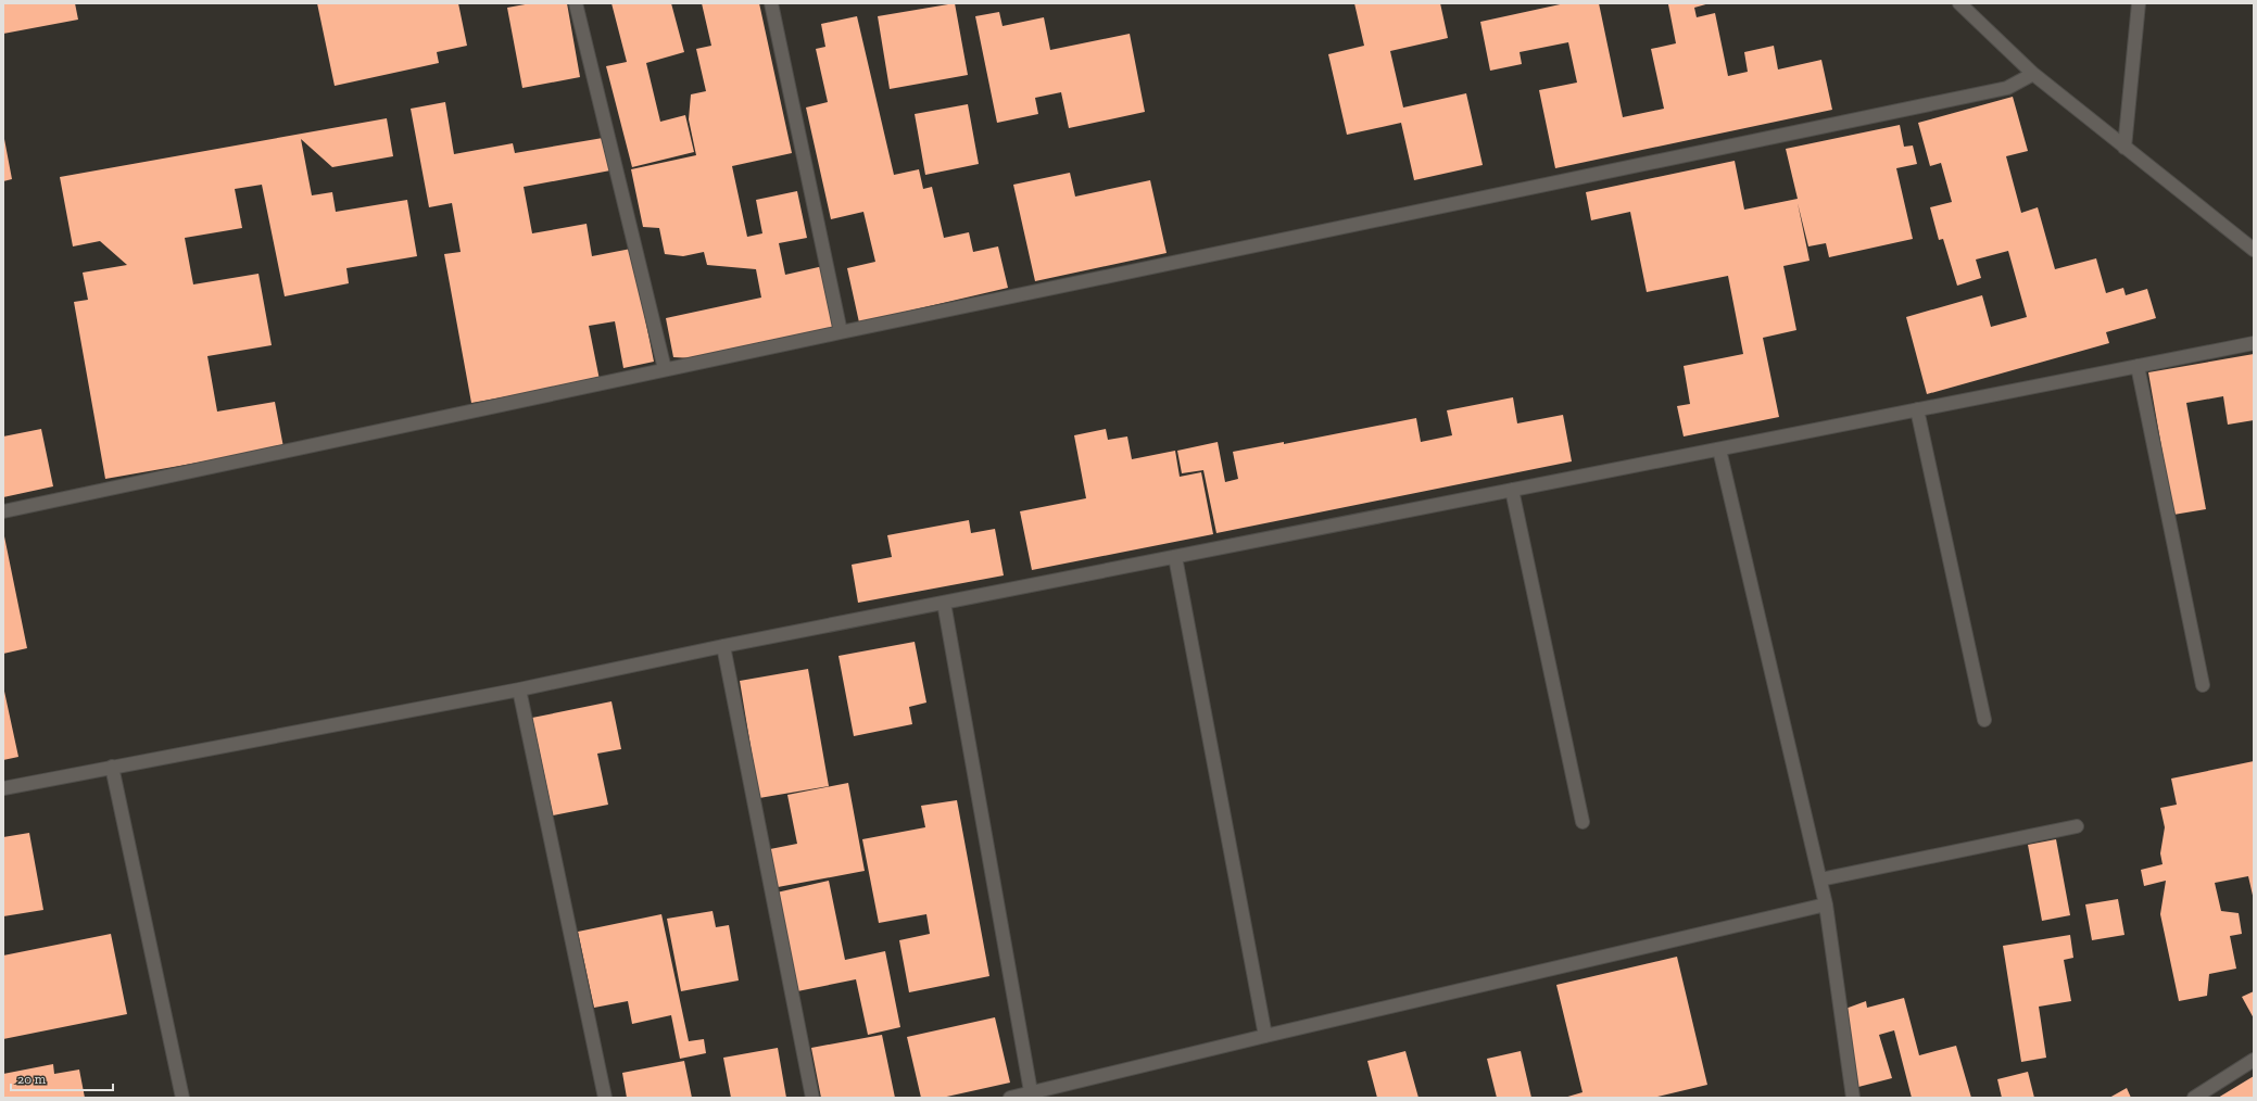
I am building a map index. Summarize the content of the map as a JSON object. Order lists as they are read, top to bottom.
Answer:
{
  "scale_bar": "20 m"
}
